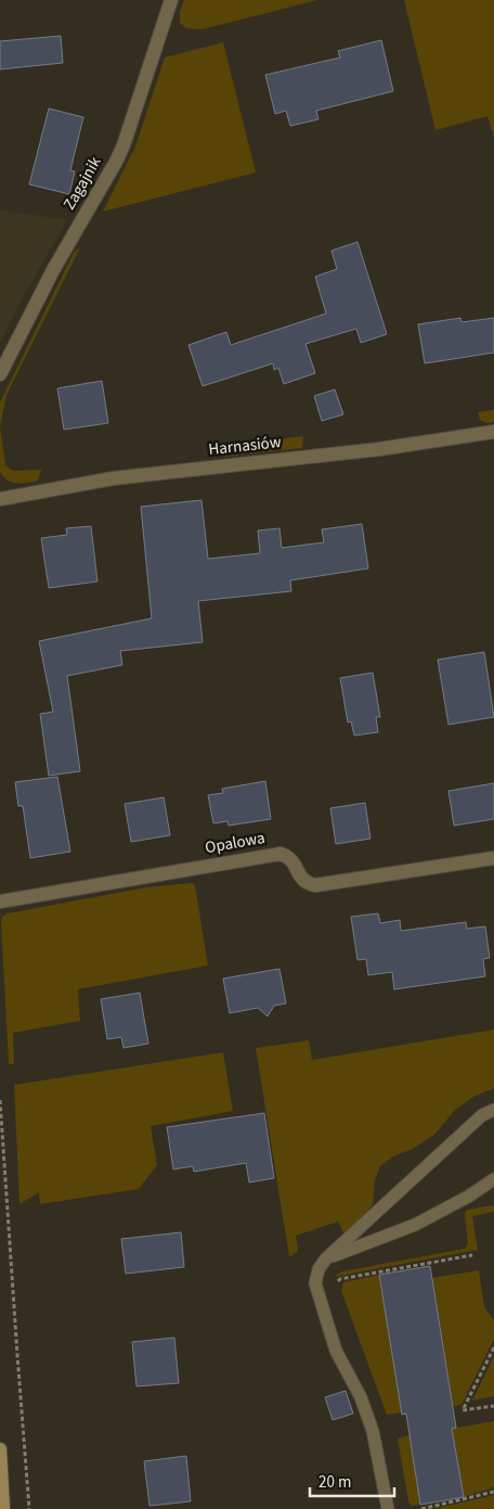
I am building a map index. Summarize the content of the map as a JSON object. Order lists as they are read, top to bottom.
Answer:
{
  "streets": {
    "street": ["Zagajnik", "Harnasiów", "Opalowa"]
  },
  "scale_bar": "20 m"
}
